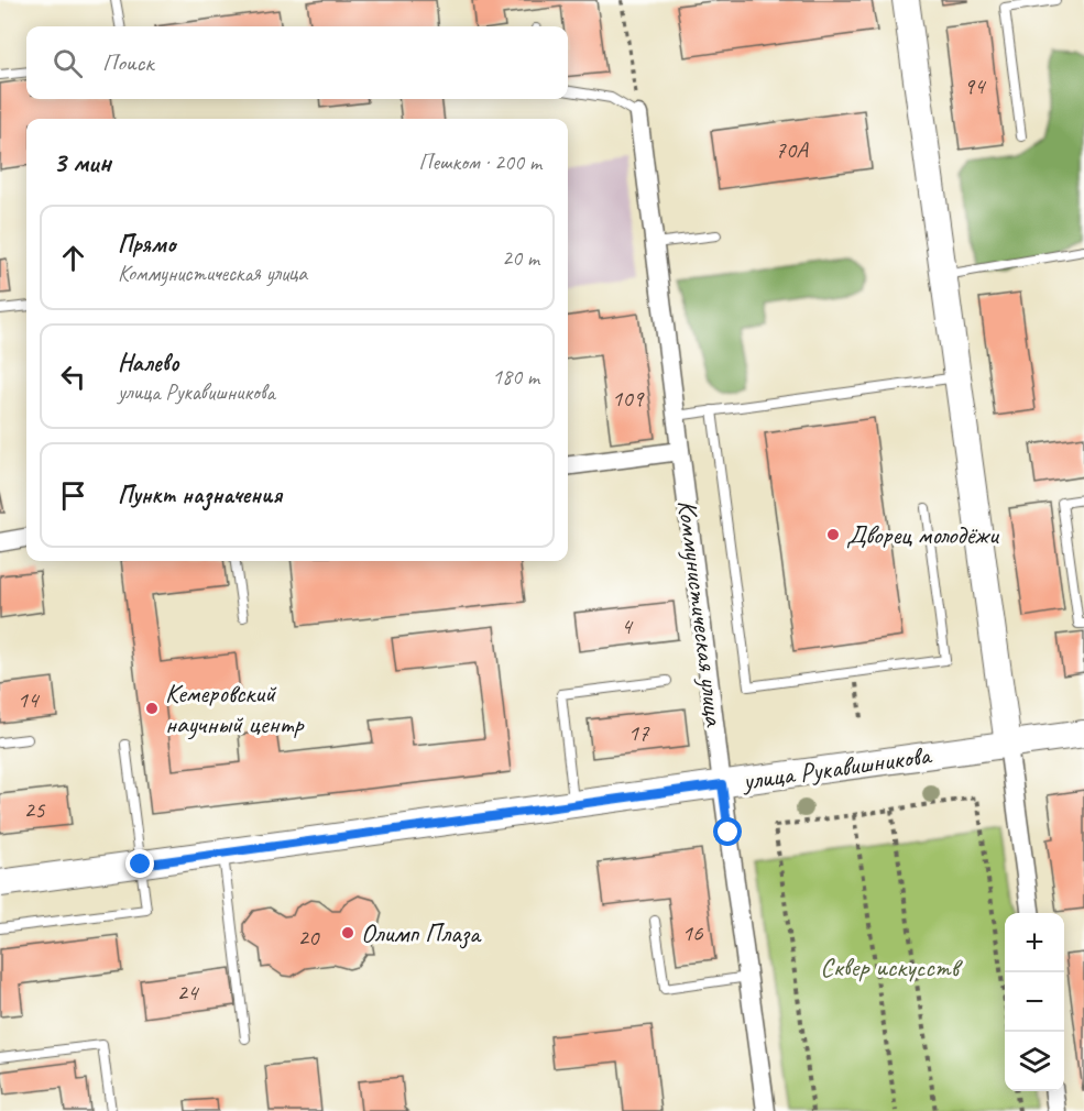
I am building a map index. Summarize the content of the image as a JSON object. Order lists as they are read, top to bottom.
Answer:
{
  "streets": {
    "street": ["Коммунистическая улица", "улица Рукавишникова"]
  },
  "crossings": [
    ["Коммунистическая улица", "улица Рукавишникова"]
  ],
  "parks": ["Сквер искусств"],
  "places": ["Дворец молодёжи", "Кемеровский научный центр", "Олимп Плаза"],
  "house_numbers": [
    "94",
    "70А",
    "109",
    "4",
    "14",
    "17",
    "25",
    "16",
    "20",
    "24"
  ],
  "page": {
    "search": "Поиск",
    "heading": ["3 мин", "Пешком · 200 m"],
    "list": [
      ["Прямо", "Коммунистическая улица", "20 m"],
      ["Налево", "улица Рукавишникова", "180 m"],
      "Пункт назначения"
    ],
    "map_buttons": ["+", "−"]
  }
}
